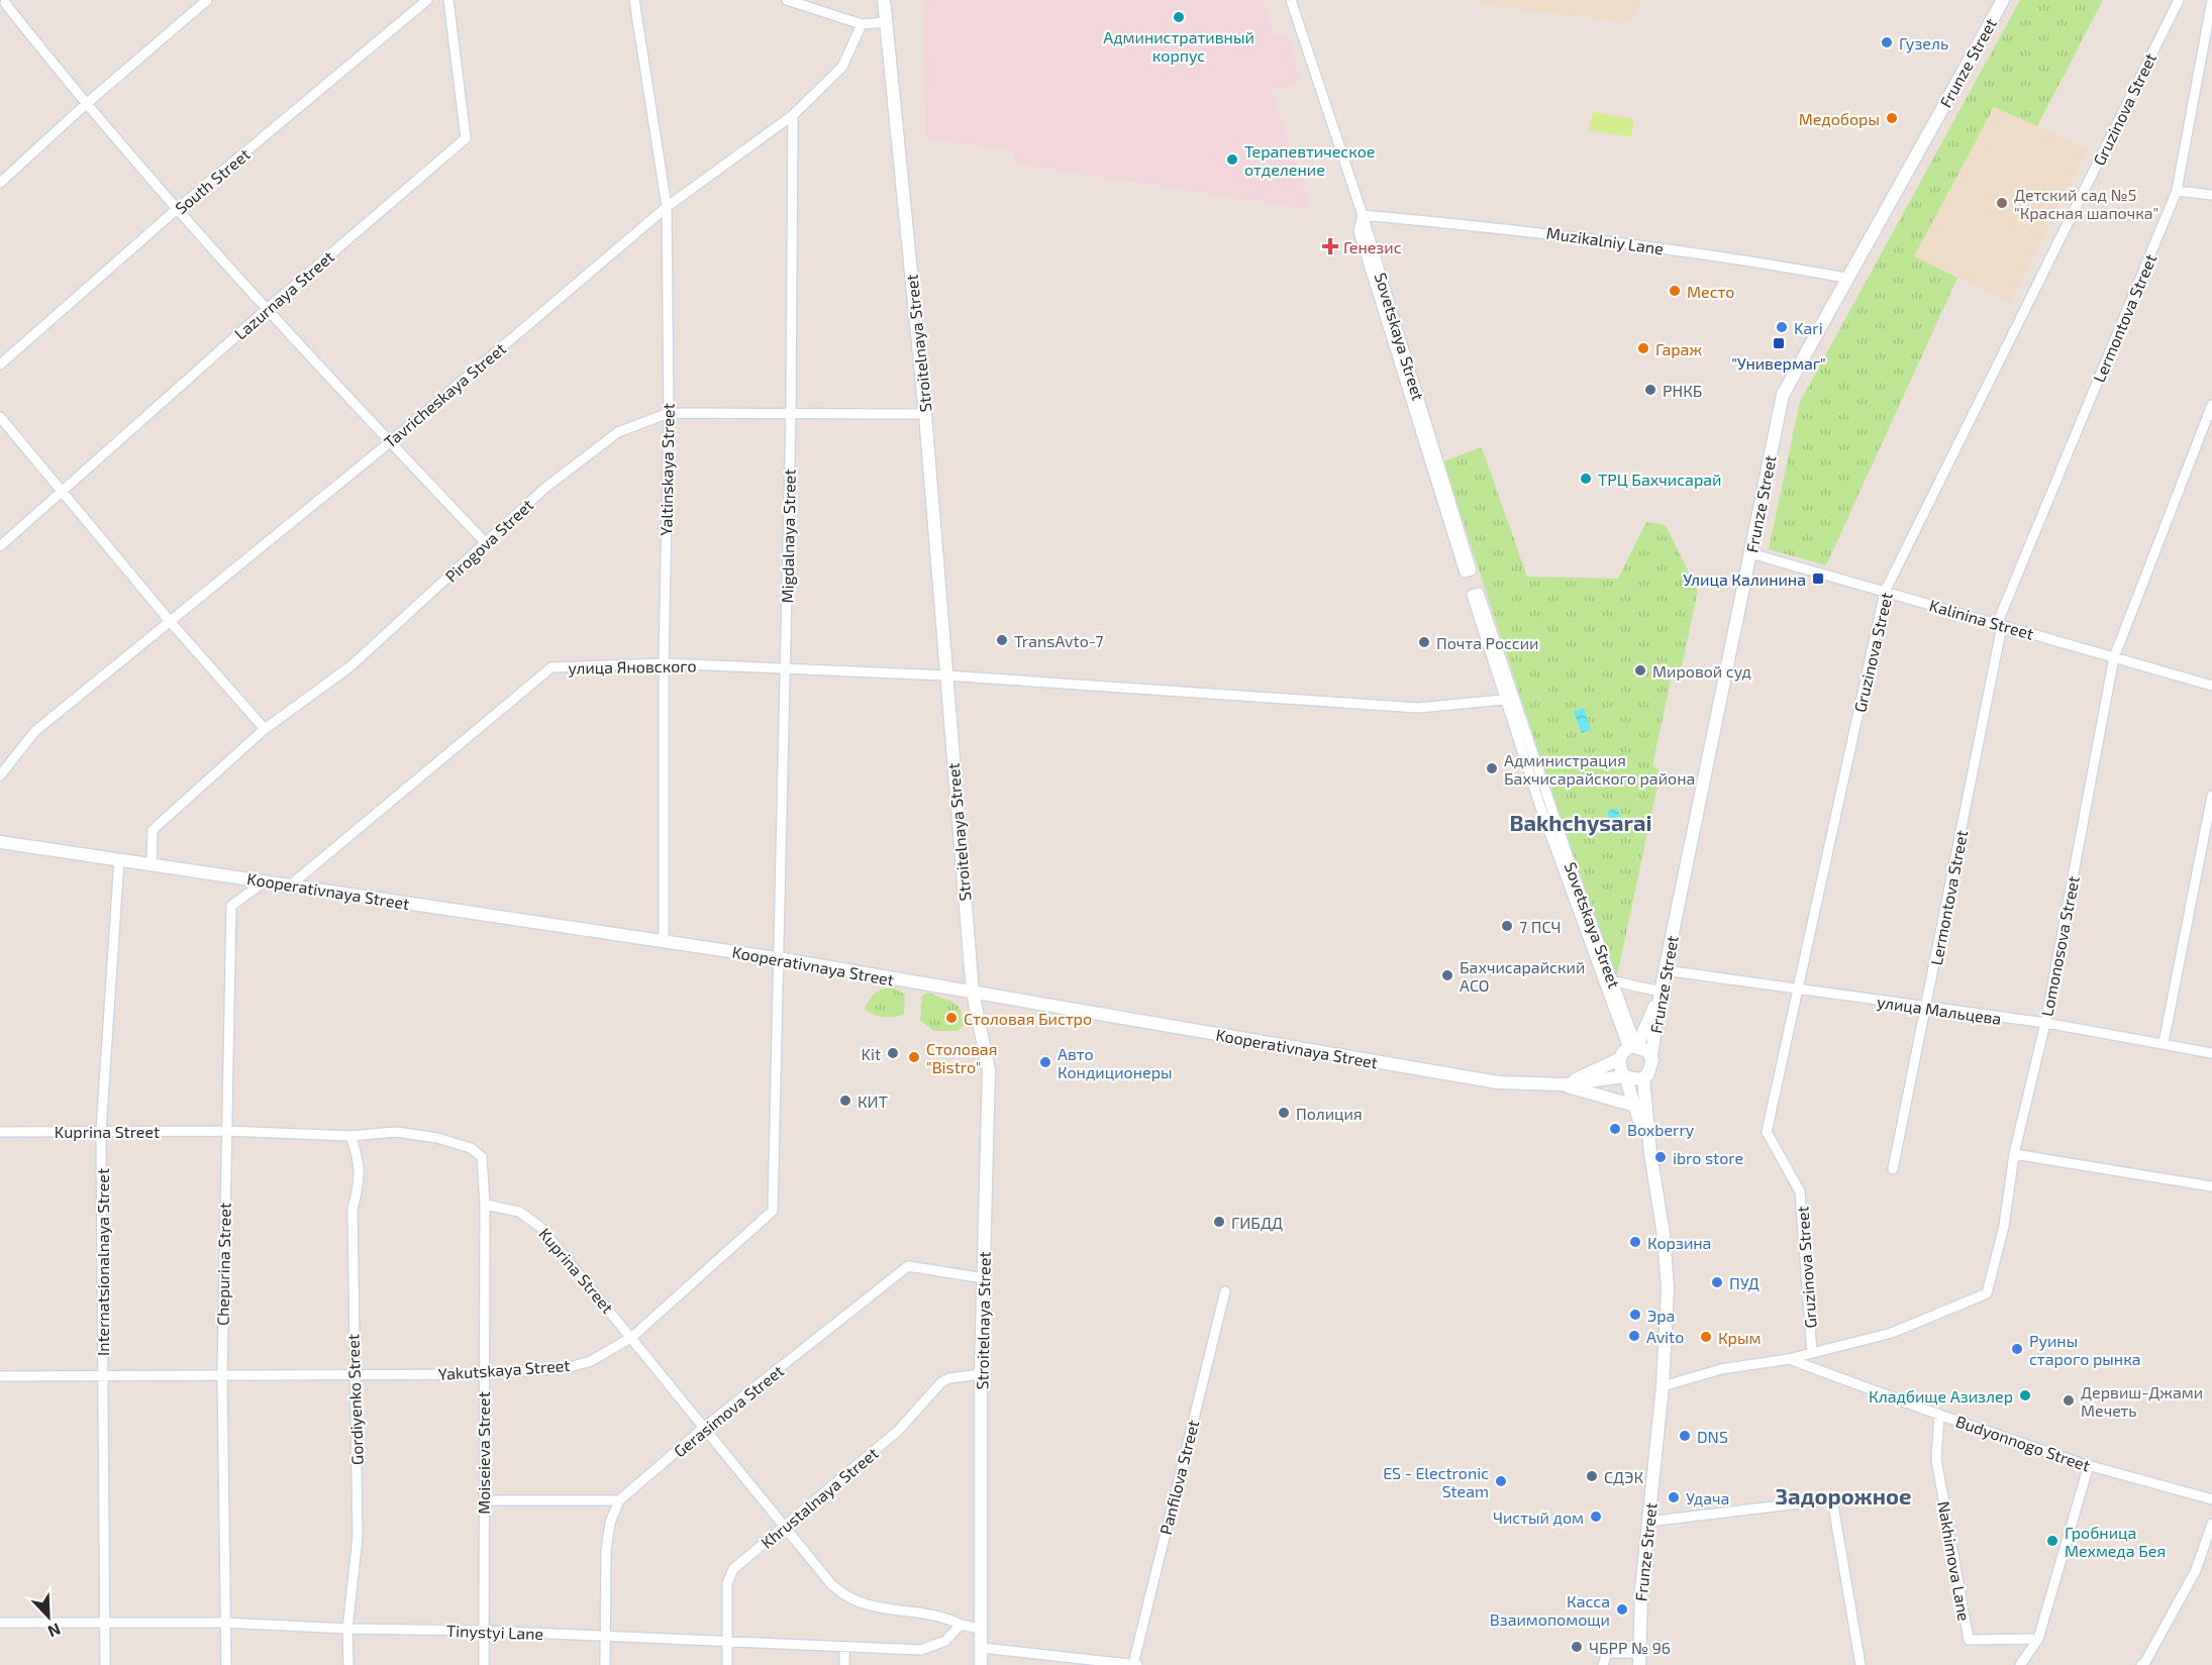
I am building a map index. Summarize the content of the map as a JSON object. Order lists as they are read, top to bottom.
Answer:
{
  "streets": {
    "main road": ["Frunze Street", "Stroitelnaya Street", "Kooperativnaya Street"],
    "street": [
      "Gruzinova Street",
      "South Street",
      "Muzikalniy Lane",
      "Lazurnaya Street",
      "Lermontova Street",
      "Sovetskaya Street",
      "Tavricheskaya Street",
      "Yaltinskaya Street",
      "Migdalnaya Street",
      "Pirogova Street",
      "Kalinina Street",
      "улица Яновского",
      "Lomonosova Street",
      "улица Мальцева",
      "Kuprina Street",
      "Internatsionalnaya Street",
      "Chepurina Street",
      "Yakutskaya Street",
      "Gordiyenko Street",
      "Gerasimova Street",
      "Budyonnogo Street",
      "Moiseieva Street",
      "Panfilova Street",
      "Khrustalnaya Street",
      "Nakhimova Lane",
      "Tinystyi Lane"
    ]
  },
  "crossings": [
    ["Frunze Street", "Muzikalniy Lane"],
    ["Frunze Street", "Sovetskaya Street"],
    ["Frunze Street", "Kalinina Street"],
    ["Frunze Street", "Kooperativnaya Street"],
    ["Frunze Street", "улица Мальцева"],
    ["Frunze Street", "Budyonnogo Street"],
    ["Gruzinova Street", "Kalinina Street"],
    ["Gruzinova Street", "Lomonosova Street"],
    ["Gruzinova Street", "улица Мальцева"],
    ["Muzikalniy Lane", "Sovetskaya Street"],
    ["Lermontova Street", "Kalinina Street"],
    ["Lermontova Street", "улица Мальцева"],
    ["Sovetskaya Street", "улица Яновского"],
    ["Sovetskaya Street", "Kooperativnaya Street"],
    ["Stroitelnaya Street", "Pirogova Street"],
    ["Stroitelnaya Street", "улица Яновского"],
    ["Stroitelnaya Street", "Kooperativnaya Street"],
    ["Stroitelnaya Street", "Gerasimova Street"],
    ["Stroitelnaya Street", "Khrustalnaya Street"],
    ["Tavricheskaya Street", "Yaltinskaya Street"],
    ["Tavricheskaya Street", "Migdalnaya Street"],
    ["Yaltinskaya Street", "Pirogova Street"],
    ["Yaltinskaya Street", "улица Яновского"],
    ["Yaltinskaya Street", "Kooperativnaya Street"],
    ["Migdalnaya Street", "Pirogova Street"],
    ["Migdalnaya Street", "улица Яновского"],
    ["Migdalnaya Street", "Kooperativnaya Street"],
    ["Migdalnaya Street", "Yakutskaya Street"],
    ["Pirogova Street", "Kooperativnaya Street"],
    ["Kalinina Street", "Lomonosova Street"],
    ["улица Яновского", "Kooperativnaya Street"],
    ["Kooperativnaya Street", "Internatsionalnaya Street"],
    ["Kooperativnaya Street", "Chepurina Street"],
    ["Kooperativnaya Street", "Yakutskaya Street"],
    ["Lomonosova Street", "улица Мальцева"],
    ["Lomonosova Street", "Budyonnogo Street"],
    ["Kuprina Street", "Internatsionalnaya Street"],
    ["Kuprina Street", "Chepurina Street"],
    ["Kuprina Street", "Yakutskaya Street"],
    ["Kuprina Street", "Gordiyenko Street"],
    ["Kuprina Street", "Gerasimova Street"],
    ["Kuprina Street", "Moiseieva Street"],
    ["Kuprina Street", "Khrustalnaya Street"],
    ["Kuprina Street", "Tinystyi Lane"],
    ["Internatsionalnaya Street", "Yakutskaya Street"],
    ["Internatsionalnaya Street", "Tinystyi Lane"],
    ["Chepurina Street", "Yakutskaya Street"],
    ["Chepurina Street", "Tinystyi Lane"],
    ["Yakutskaya Street", "Gordiyenko Street"],
    ["Yakutskaya Street", "Moiseieva Street"],
    ["Gordiyenko Street", "Tinystyi Lane"],
    ["Budyonnogo Street", "Nakhimova Lane"],
    ["Moiseieva Street", "Tinystyi Lane"],
    ["Khrustalnaya Street", "Tinystyi Lane"]
  ],
  "districts": ["Bakhchysarai", "Задорожное"],
  "places": {
    "other": [
      "Административный корпус",
      "Гузель",
      "Медоборы",
      "Терапевтическое отделение",
      "Детский сад №5 \"Красная шапочка\"",
      "Место",
      "Kari",
      "Гараж",
      "РНКБ",
      "ТРЦ Бахчисарай",
      "TransAvto-7",
      "Почта России",
      "Мировой суд",
      "Администрация Бахчисарайского района",
      "7 ПСЧ",
      "Бахчисарайский АСО",
      "Столовая Бистро",
      "Kit",
      "Столовая \"Bistro\"",
      "Авто Кондиционеры",
      "КИТ",
      "Полиция",
      "Boxberry",
      "ibro store",
      "ГИБДД",
      "Корзина",
      "ПУД",
      "Эра",
      "Avito",
      "Крым",
      "Руины старого рынка",
      "Кладбище Азизлер",
      "Дервиш-Джами Мечеть",
      "DNS",
      "СДЭК",
      "ES - Electronic Steam",
      "Удача",
      "Чистый дом",
      "Гробница Мехмеда Бея",
      "Касса Взаимопомощи",
      "ЧБРР № 96"
    ],
    "health": ["Генезис"],
    "transit": ["\"Универмаг\"", "Улица Калинина"]
  },
  "north": "bottom right"
}
